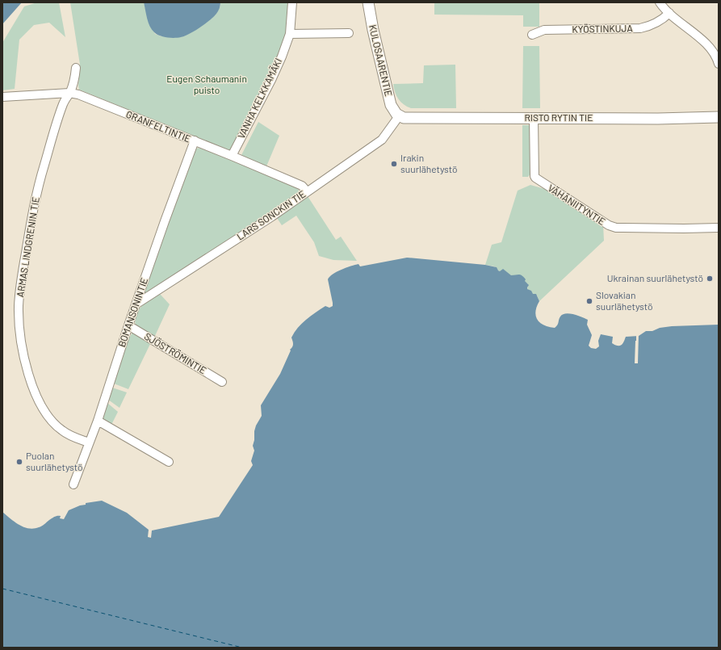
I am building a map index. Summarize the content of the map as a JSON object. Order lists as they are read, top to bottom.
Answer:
{
  "streets": {
    "street": [
      "KYÖSTINKUJA",
      "KULOSAARENTIE",
      "VANHA KELKKAMÄKI",
      "RISTO RYTIN TIE",
      "GRANFELTINTIE",
      "VÄHÄNIITYNTIE",
      "LARS SONCKIN TIE",
      "ARMAS LINDGRENIN TIE",
      "BOMANSONINTIE",
      "SJÖSTRÖMINTIE"
    ]
  },
  "crossings": [
    ["KULOSAARENTIE", "RISTO RYTIN TIE"],
    ["KULOSAARENTIE", "LARS SONCKIN TIE"],
    ["VANHA KELKKAMÄKI", "GRANFELTINTIE"],
    ["RISTO RYTIN TIE", "VÄHÄNIITYNTIE"],
    ["RISTO RYTIN TIE", "LARS SONCKIN TIE"],
    ["GRANFELTINTIE", "LARS SONCKIN TIE"],
    ["GRANFELTINTIE", "ARMAS LINDGRENIN TIE"],
    ["GRANFELTINTIE", "BOMANSONINTIE"],
    ["LARS SONCKIN TIE", "BOMANSONINTIE"],
    ["ARMAS LINDGRENIN TIE", "BOMANSONINTIE"],
    ["BOMANSONINTIE", "SJÖSTRÖMINTIE"]
  ],
  "parks": ["Eugen Schaumanin puisto"],
  "places": [
    "Irakin suurlähetystö",
    "Ukrainan suurlähetystö",
    "Slovakian suurlähetystö",
    "Puolan suurlähetystö"
  ]
}
